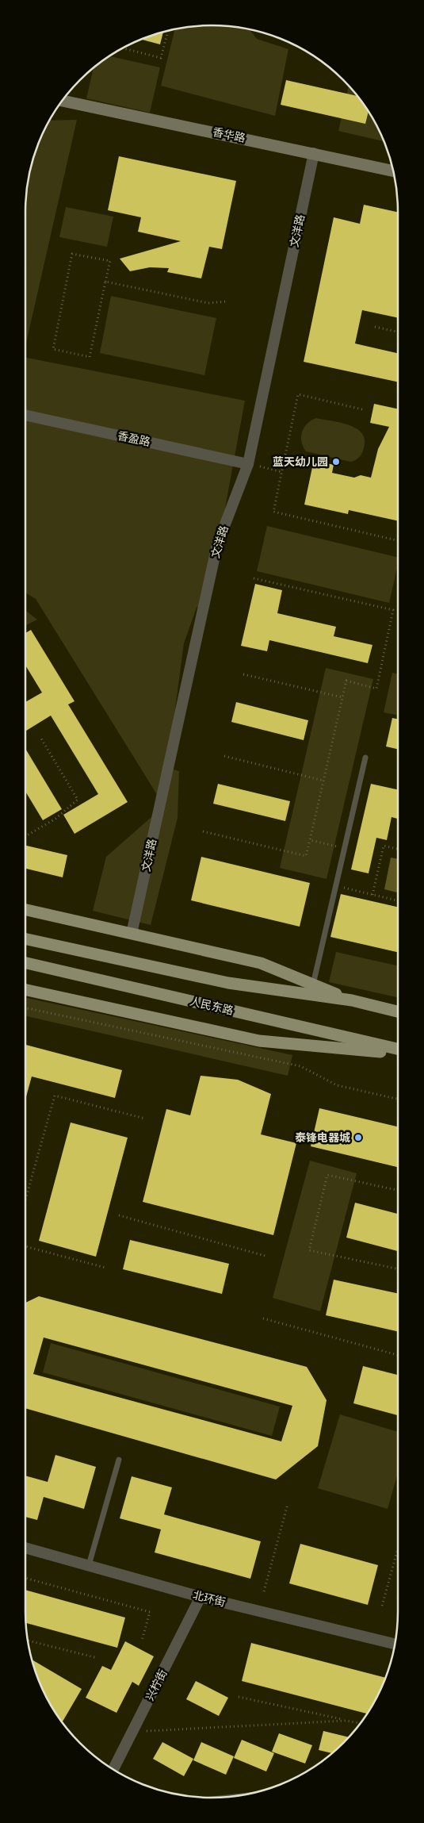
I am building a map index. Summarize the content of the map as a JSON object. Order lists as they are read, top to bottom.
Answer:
{
  "streets": {
    "main road": ["人民东路"],
    "street": [
      "香华路",
      "文洋路",
      "香盈路",
      "北环街",
      "兴柠街"
    ]
  },
  "crossings": [
    ["香华路", "文洋路"],
    ["文洋路", "香盈路"],
    ["北环街", "兴柠街"]
  ],
  "places": ["蓝天幼儿园", "泰锋电器城"]
}
